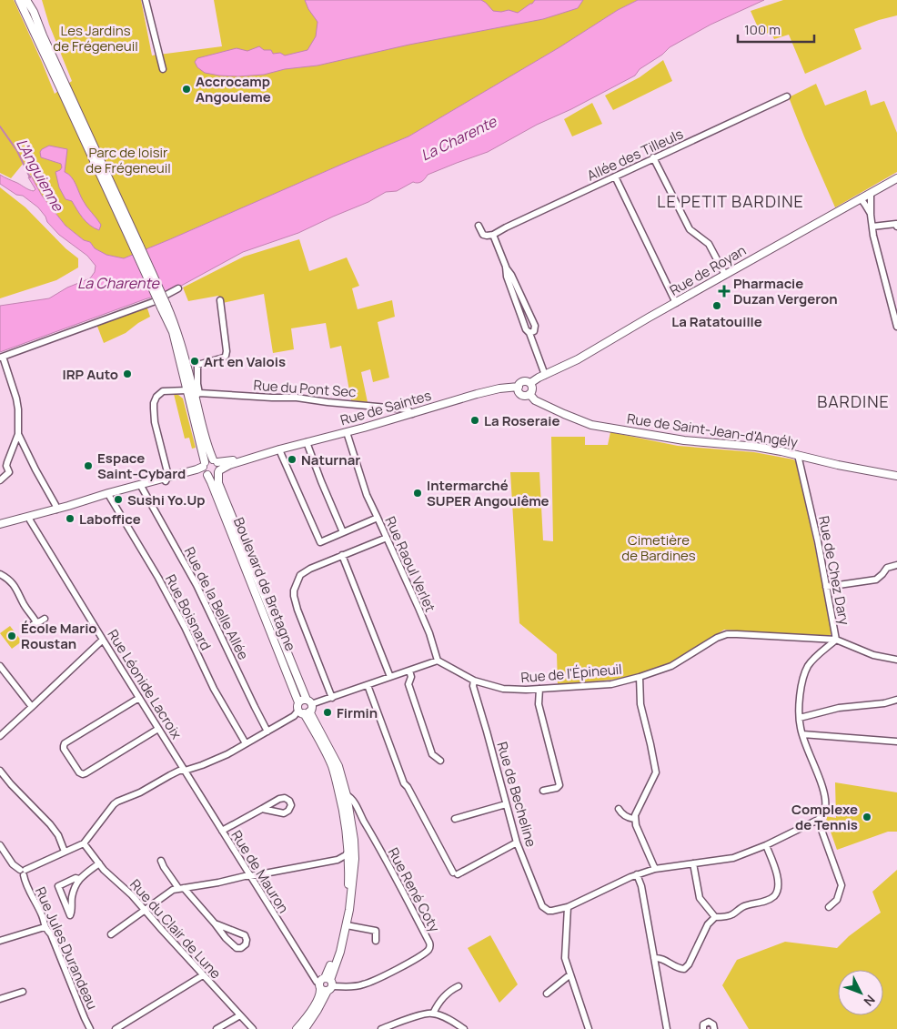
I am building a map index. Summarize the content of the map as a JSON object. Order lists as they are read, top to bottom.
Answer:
{
  "streets": {
    "main road": [
      "Rue de Royan",
      "Rue de Saintes",
      "Rue de Saint-Jean-d'Angély",
      "Boulevard de Bretagne"
    ],
    "street": [
      "Allée des Tilleuls",
      "Rue du Pont Sec",
      "Rue Raoul Verlet",
      "Rue de Chez Dary",
      "Rue de la Belle Allée",
      "Rue Boisnard",
      "Rue de l'Épineuil",
      "Rue Léonide Lacroix",
      "Rue de Becheline",
      "Rue de Mauron",
      "Rue René Coty",
      "Rue du Clair de Lune",
      "Rue Jules Durandeau"
    ]
  },
  "crossings": [
    ["Rue de Royan", "Rue de Saintes"],
    ["Rue de Royan", "Rue de Saint-Jean-d'Angély"],
    ["Rue du Pont Sec", "Rue de Saintes"],
    ["Rue de Saintes", "Rue de Saint-Jean-d'Angély"],
    ["Rue de Saintes", "Rue Raoul Verlet"],
    ["Rue de Saintes", "Boulevard de Bretagne"],
    ["Rue de Saint-Jean-d'Angély", "Rue de Chez Dary"],
    ["Rue de Chez Dary", "Rue de l'Épineuil"],
    ["Boulevard de Bretagne", "Rue de Mauron"],
    ["Boulevard de Bretagne", "Rue René Coty"],
    ["Rue de l'Épineuil", "Rue de Becheline"],
    ["Rue Léonide Lacroix", "Rue de Mauron"],
    ["Rue de Mauron", "Rue René Coty"]
  ],
  "districts": ["LE PETIT BARDINE", "BARDINE"],
  "water": ["La Charente", "L'Anguienne"],
  "parks": ["Les Jardins de Frégeneuil", "Parc de loisir de Frégeneuil", "Cimetière de Bardines"],
  "places": {
    "other": [
      "Accrocamp Angouleme",
      "La Ratatouille",
      "Art en Valois",
      "IRP Auto",
      "La Roseraie",
      "Naturnar",
      "Espace Saint-Cybard",
      "Intermarché SUPER Angoulême",
      "Sushi Yo.Up",
      "Laboffice",
      "École Mario Roustan",
      "Firmin",
      "Complexe de Tennis"
    ],
    "health": ["Pharmacie Duzan Vergeron"]
  },
  "scale_bar": "100 m",
  "north": "bottom right"
}
